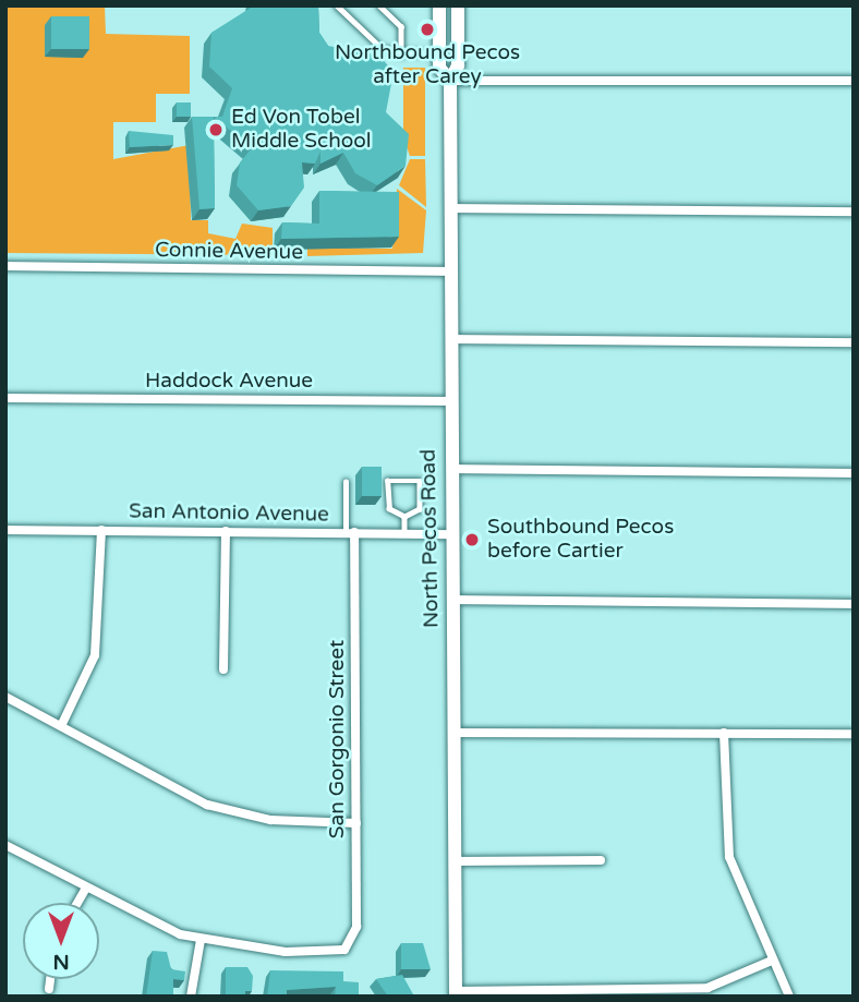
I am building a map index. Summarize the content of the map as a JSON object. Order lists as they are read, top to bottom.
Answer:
{
  "streets": {
    "main road": ["North Pecos Road"],
    "street": [
      "Connie Avenue",
      "Haddock Avenue",
      "San Antonio Avenue",
      "San Gorgonio Street"
    ]
  },
  "crossings": [
    ["Connie Avenue", "North Pecos Road"],
    ["Haddock Avenue", "North Pecos Road"],
    ["San Antonio Avenue", "North Pecos Road"],
    ["San Antonio Avenue", "San Gorgonio Street"]
  ],
  "places": ["Northbound Pecos after Carey", "Ed Von Tobel Middle School", "Southbound Pecos before Cartier"],
  "north": "bottom"
}
